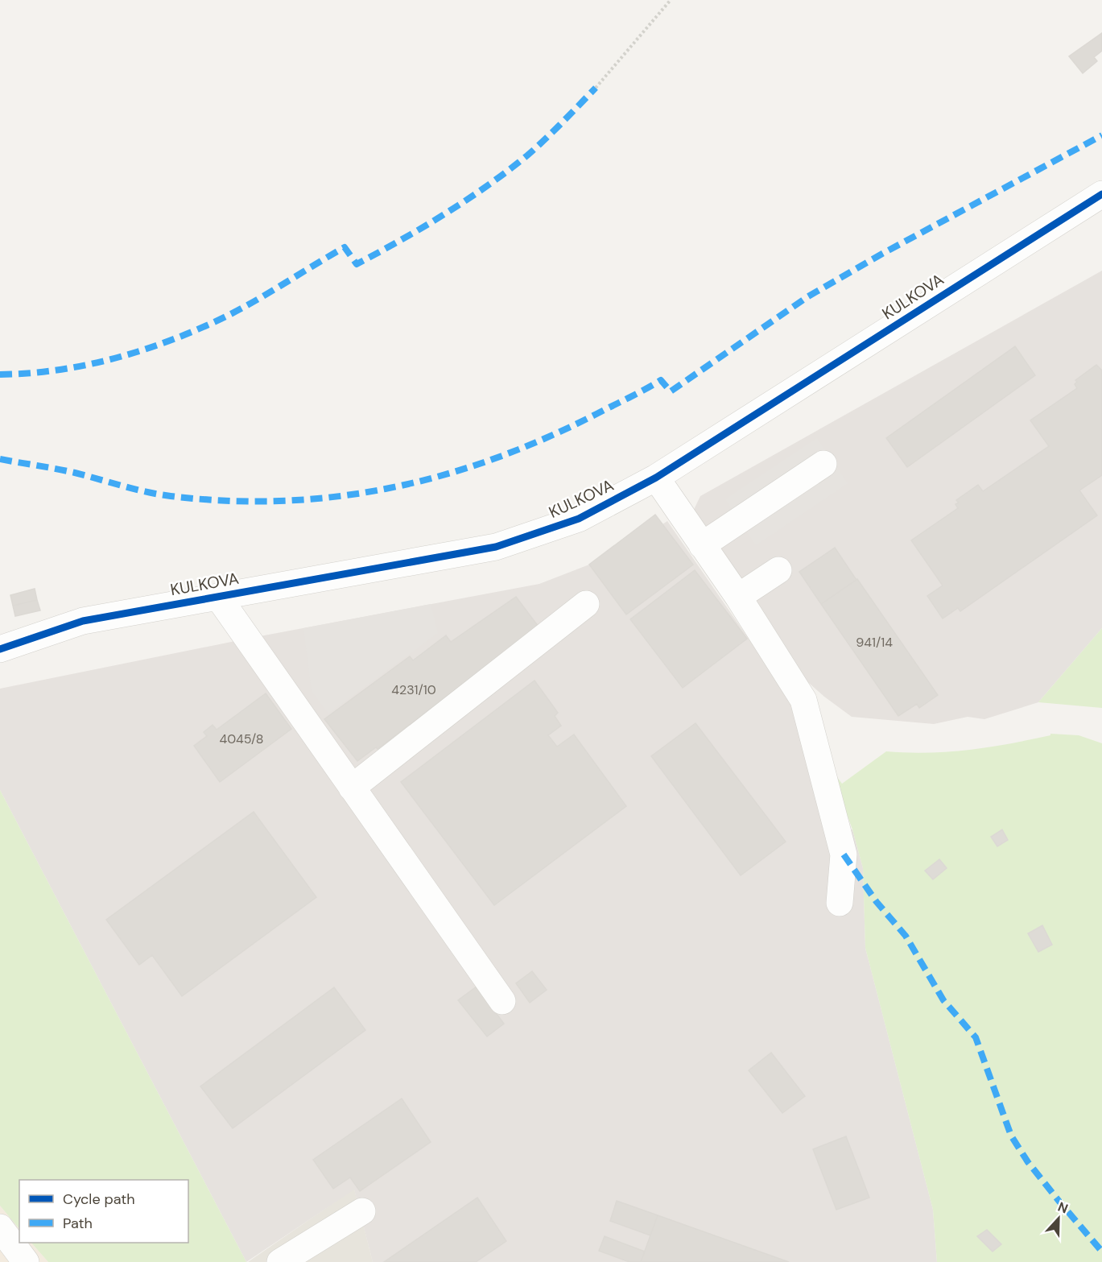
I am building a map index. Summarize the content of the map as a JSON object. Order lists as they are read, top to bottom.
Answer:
{
  "streets": {
    "street": ["KULKOVA"]
  },
  "house_numbers": ["941/14", "4231/10", "4045/8"],
  "legend": ["Cycle path", "Path"],
  "north": "top"
}
